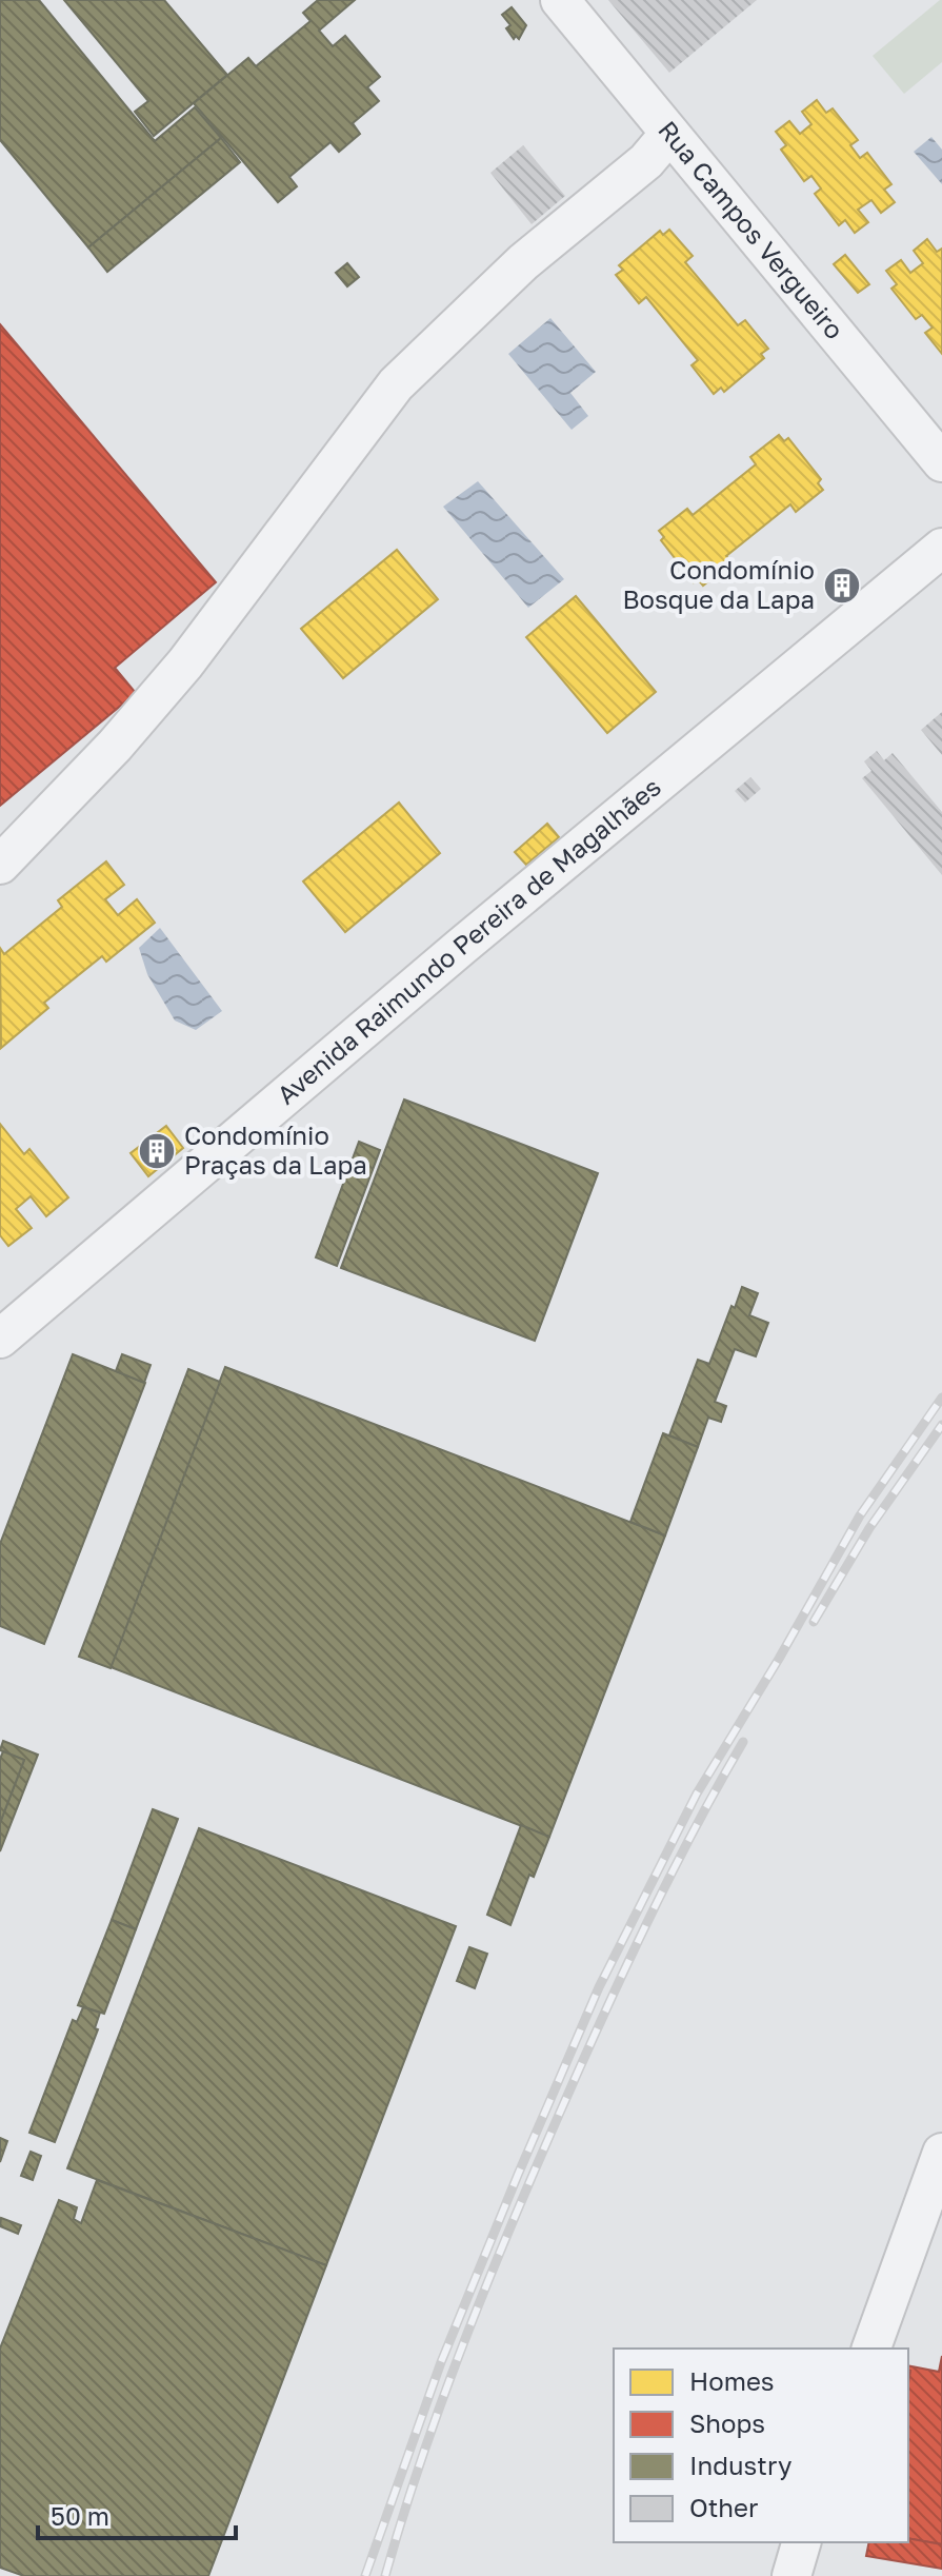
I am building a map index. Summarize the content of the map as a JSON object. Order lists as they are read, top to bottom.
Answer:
{
  "streets": {
    "street": ["Rua Campos Vergueiro", "Avenida Raimundo Pereira de Magalhães"]
  },
  "places": {
    "building": ["Condomínio Bosque da Lapa", "Condomínio Praças da Lapa"]
  },
  "legend": [
    "Homes",
    "Shops",
    "Industry",
    "Other"
  ],
  "scale_bar": "50 m"
}
